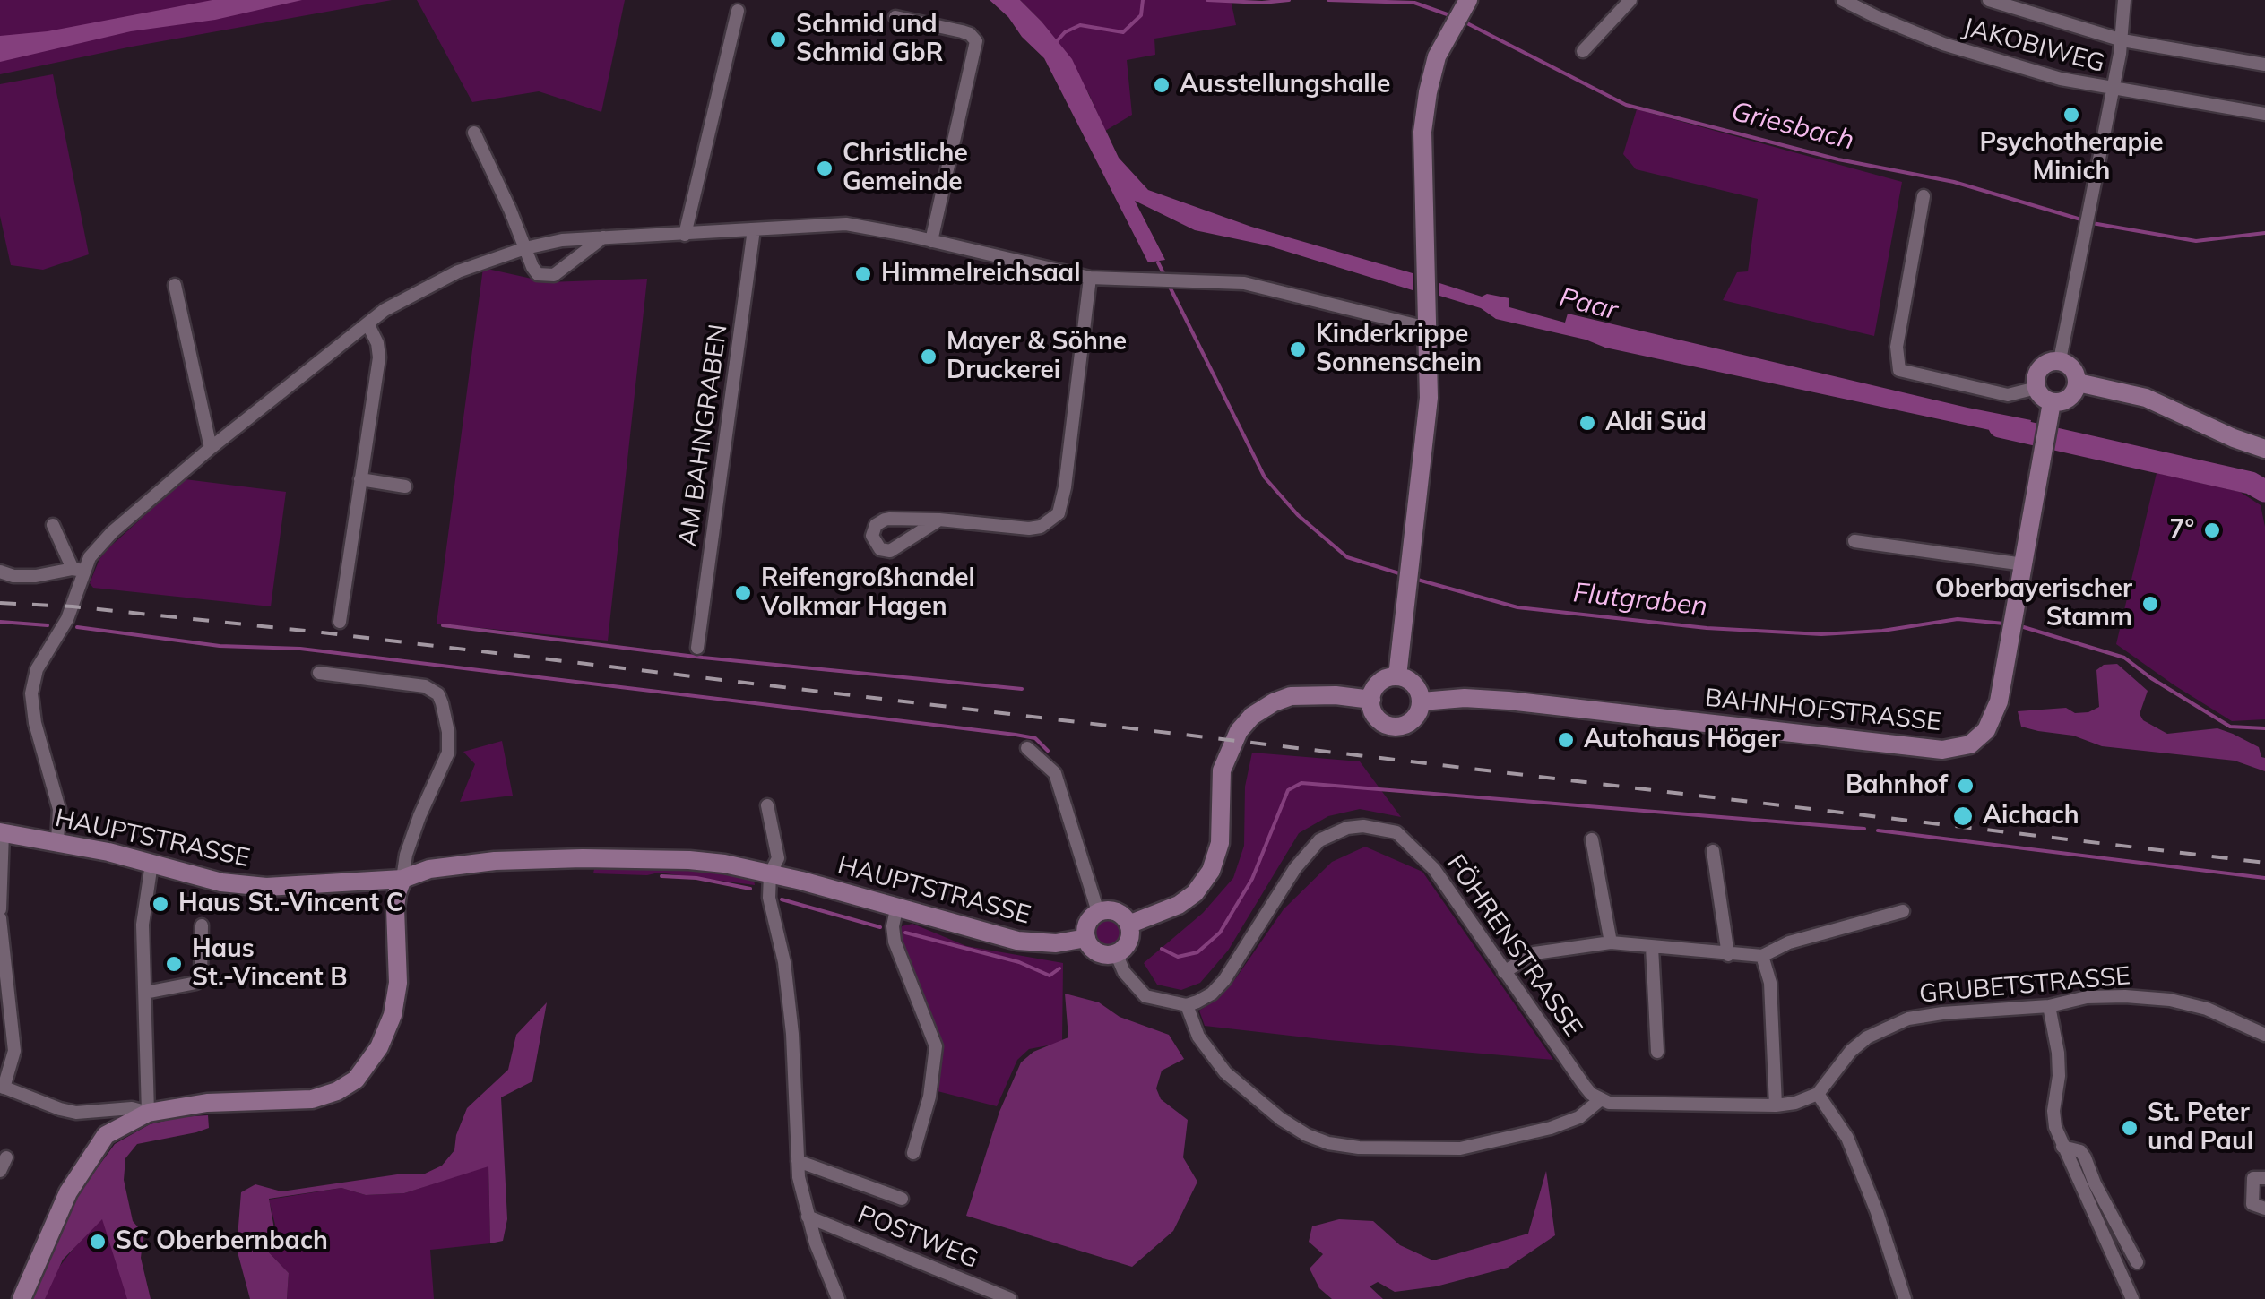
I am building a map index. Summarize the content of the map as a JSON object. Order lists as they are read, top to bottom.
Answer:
{
  "streets": {
    "main road": ["BAHNHOFSTRASSE", "HAUPTSTRASSE"],
    "street": [
      "JAKOBIWEG",
      "AM BAHNGRABEN",
      "FÖHRENSTRASSE",
      "GRUBETSTRASSE",
      "POSTWEG"
    ]
  },
  "water": ["Griesbach", "Paar", "Flutgraben"],
  "places": [
    "Schmid und Schmid GbR",
    "Ausstellungshalle",
    "Psychotherapie Minich",
    "Christliche Gemeinde",
    "Himmelreichsaal",
    "Kinderkrippe Sonnenschein",
    "Mayer & Söhne Druckerei",
    "Aldi Süd",
    "7°",
    "Reifengroßhandel Volkmar Hagen",
    "Oberbayerischer Stamm",
    "Autohaus Höger",
    "Bahnhof",
    "Aichach",
    "Haus St.-Vincent C",
    "Haus St.-Vincent B",
    "St. Peter und Paul",
    "SC Oberbernbach"
  ]
}
